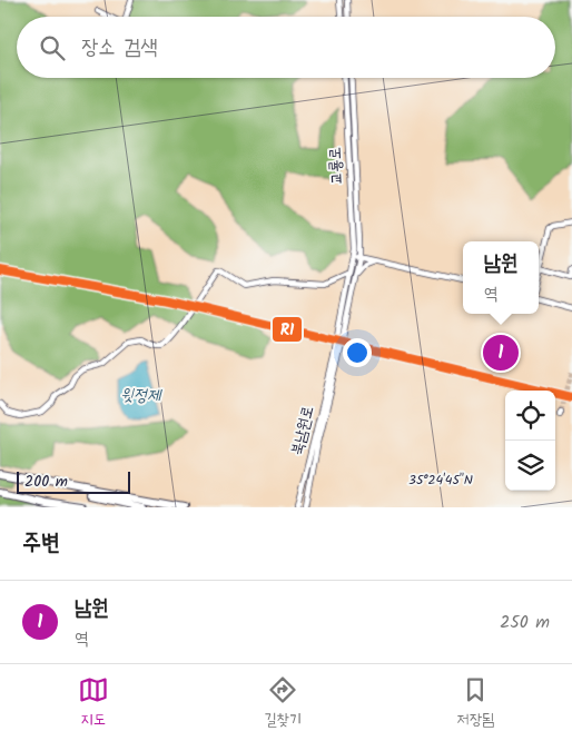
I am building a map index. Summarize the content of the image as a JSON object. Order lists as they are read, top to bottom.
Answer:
{
  "streets": {
    "street": ["교룡로", "북남원로"]
  },
  "water": ["윗정제"],
  "lines": ["transit line R1"],
  "scale_bar": "200 m",
  "page": {
    "search": "장소 검색",
    "popup": ["남원", "역"],
    "pins": "1",
    "scale": "200 m",
    "heading": "주변",
    "list": [
      {
        "mark": "1",
        "name": "남원",
        "note": "역",
        "value": "250 m"
      }
    ],
    "nav": ["지도", "길찾기", "저장됨"]
  },
  "coordinates": ["35°24'45\"N"]
}
